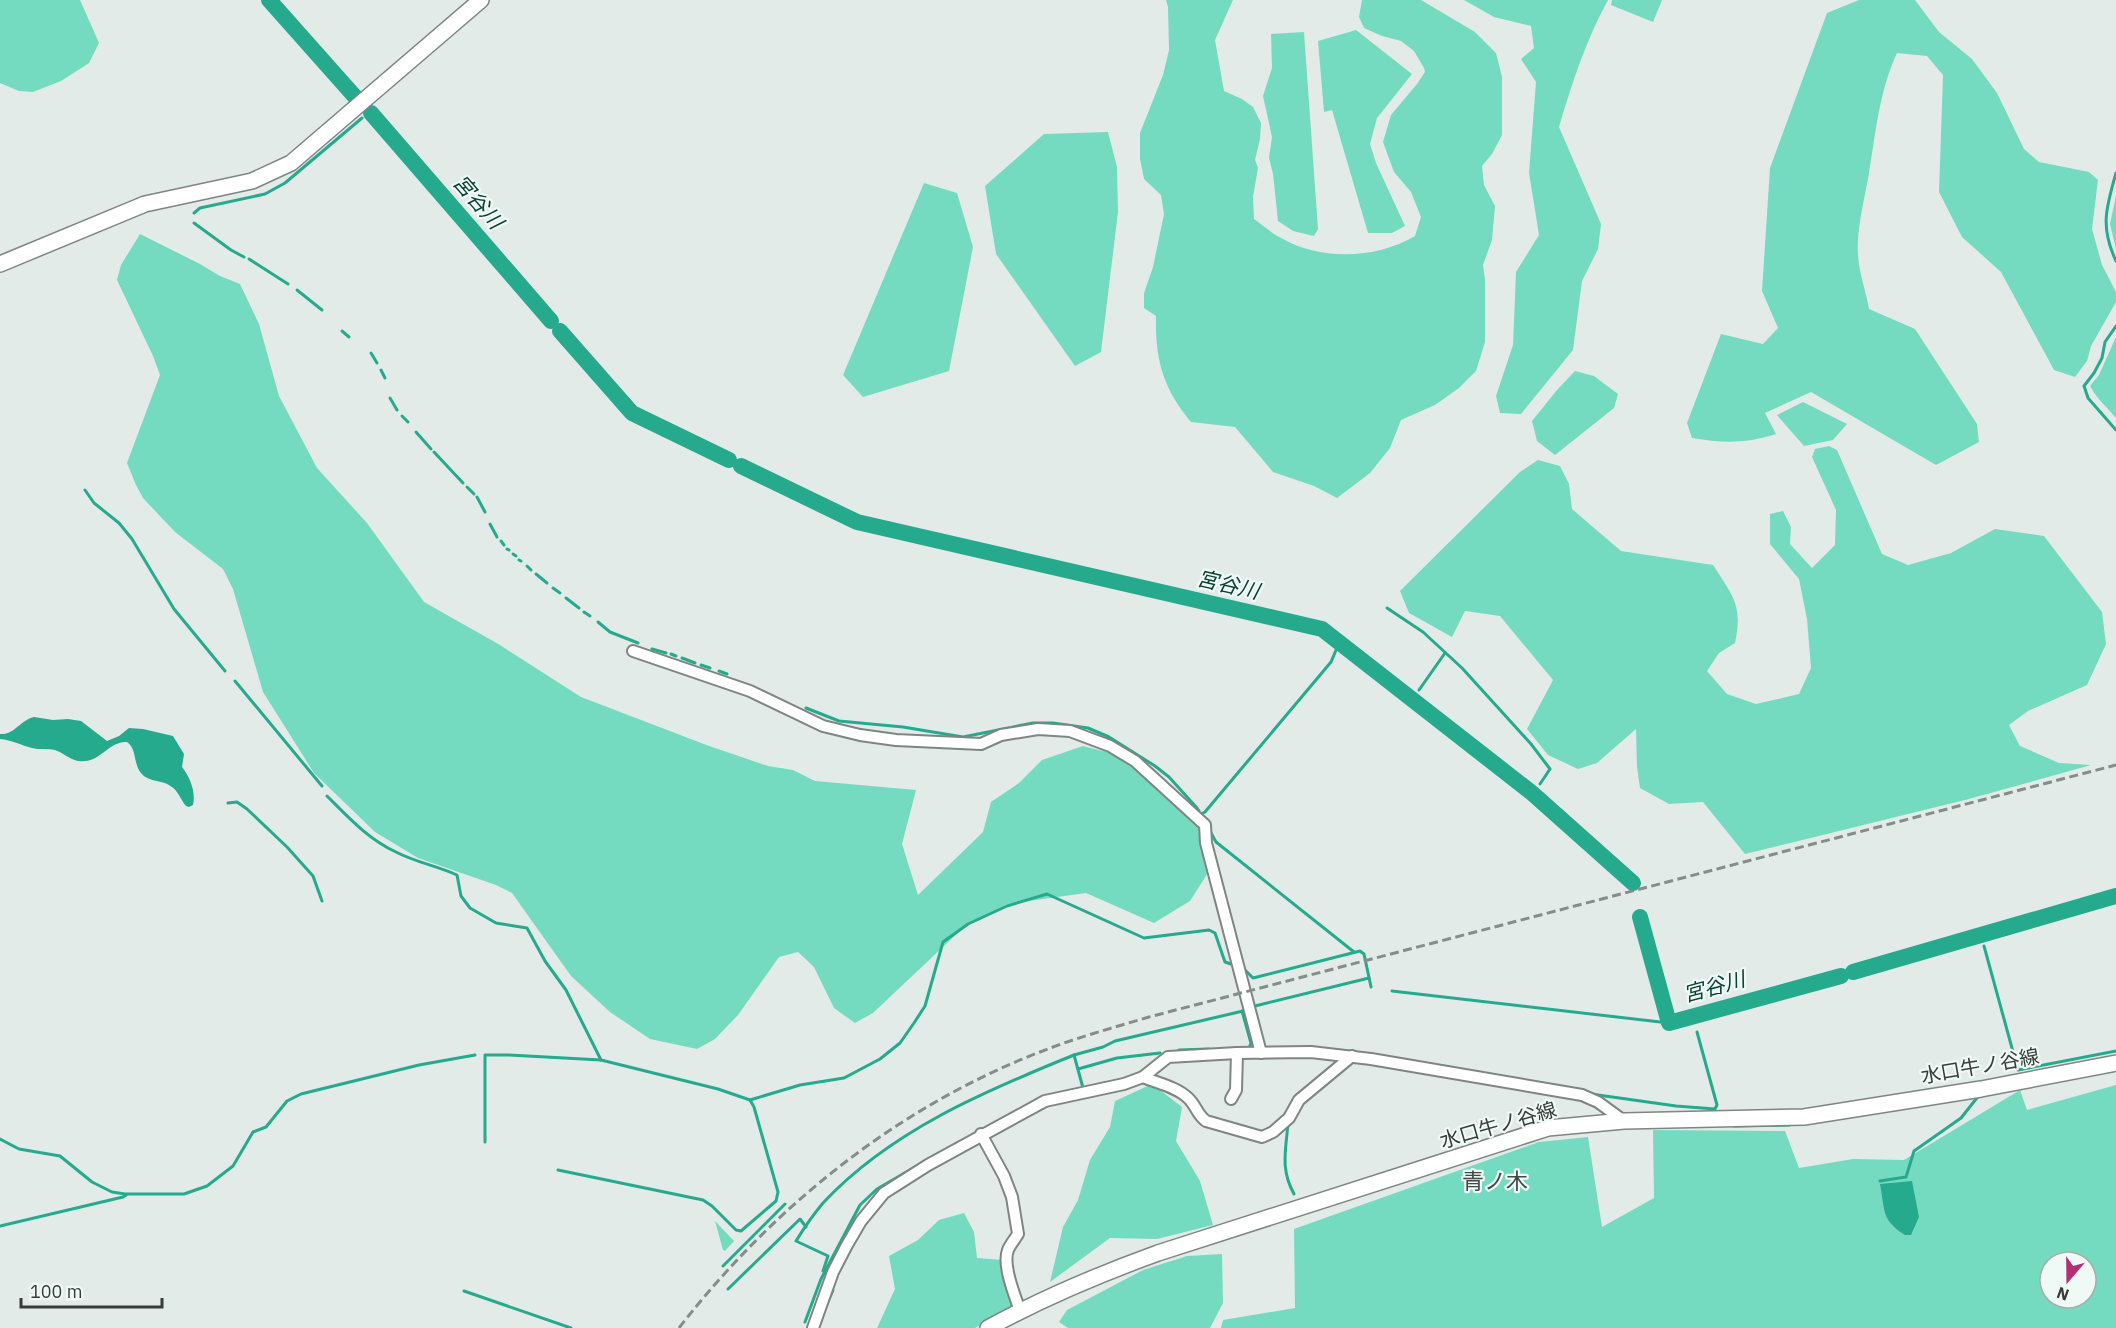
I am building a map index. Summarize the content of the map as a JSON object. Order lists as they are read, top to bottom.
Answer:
{
  "streets": {
    "main road": ["水口牛ノ谷線"]
  },
  "districts": ["青ノ木"],
  "water": ["宮谷川"],
  "scale_bar": "100 m",
  "north": "bottom"
}
